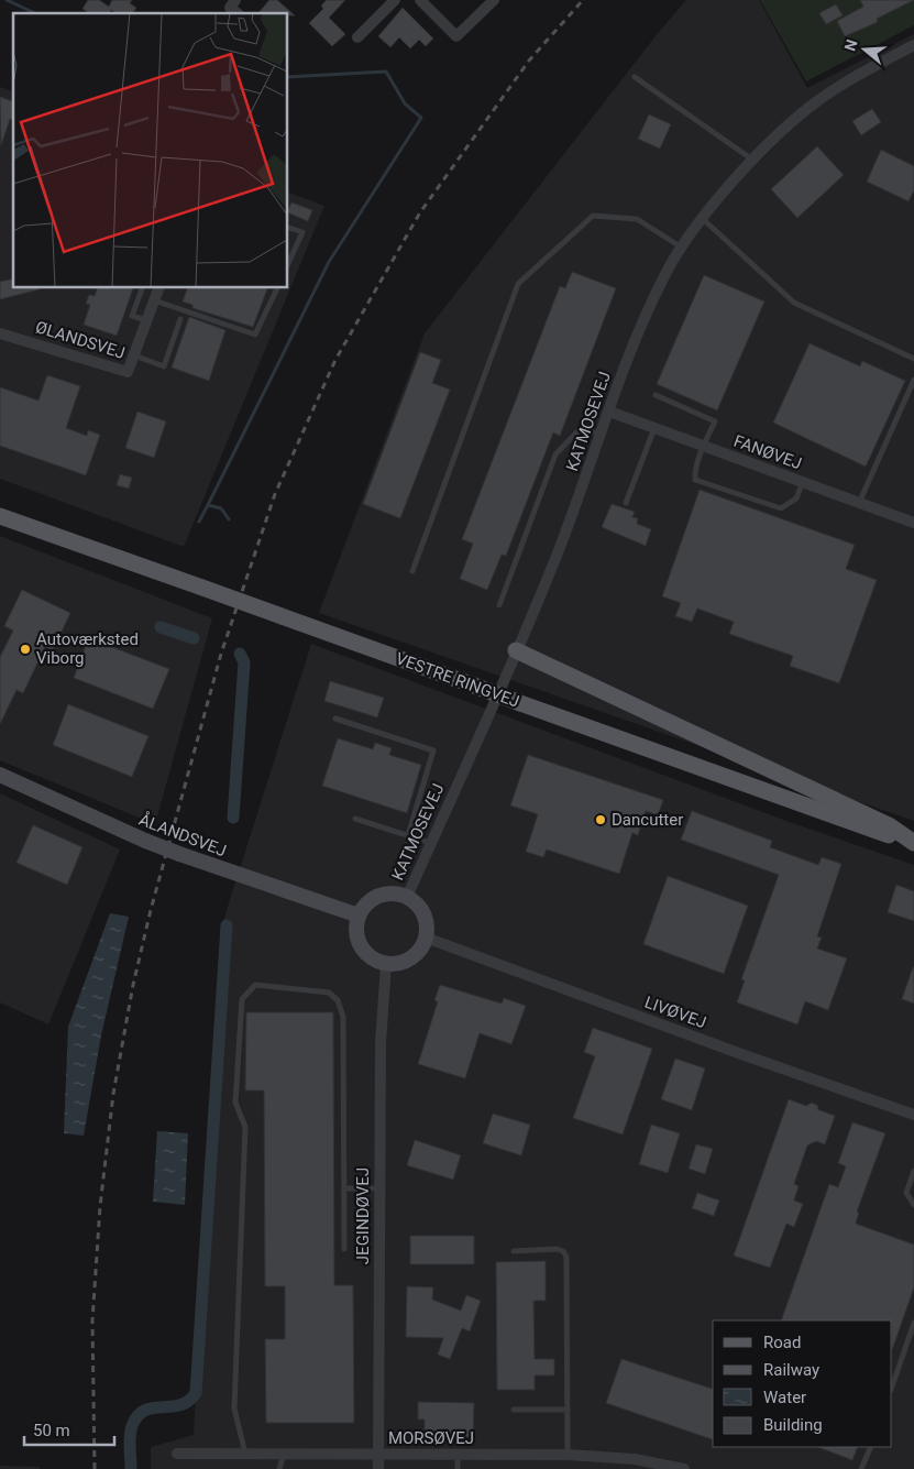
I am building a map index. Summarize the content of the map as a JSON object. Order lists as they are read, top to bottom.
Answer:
{
  "streets": {
    "main road": ["VESTRE RINGVEJ"],
    "street": [
      "ØLANDSVEJ",
      "KATMOSEVEJ",
      "FANØVEJ",
      "ÅLANDSVEJ",
      "LIVØVEJ",
      "JEGINDØVEJ",
      "MORSØVEJ"
    ]
  },
  "crossings": [
    ["KATMOSEVEJ", "FANØVEJ"],
    ["KATMOSEVEJ", "ÅLANDSVEJ"],
    ["KATMOSEVEJ", "LIVØVEJ"],
    ["KATMOSEVEJ", "JEGINDØVEJ"],
    ["ÅLANDSVEJ", "LIVØVEJ"],
    ["ÅLANDSVEJ", "JEGINDØVEJ"],
    ["LIVØVEJ", "JEGINDØVEJ"],
    ["JEGINDØVEJ", "MORSØVEJ"]
  ],
  "places": ["Autoværksted Viborg", "Dancutter"],
  "legend": [
    "Road",
    "Railway",
    "Water",
    "Building"
  ],
  "scale_bar": "50 m",
  "north": "left"
}
